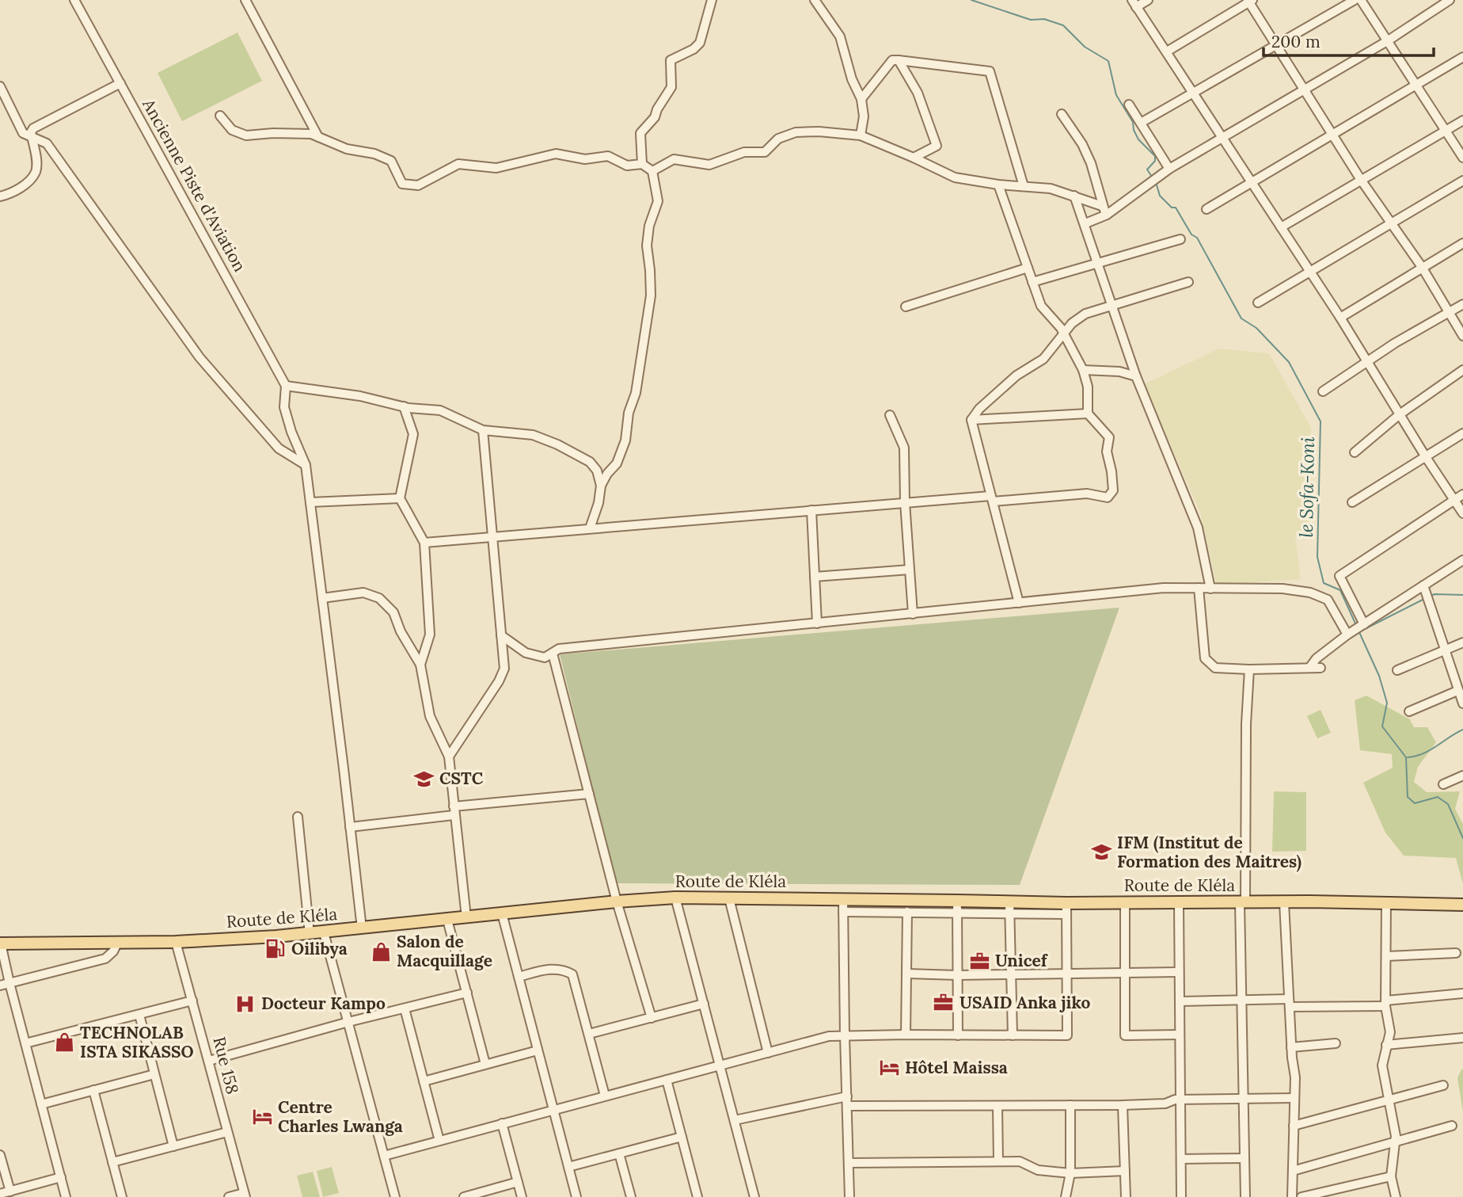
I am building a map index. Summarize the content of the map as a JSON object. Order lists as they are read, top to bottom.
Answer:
{
  "streets": {
    "main road": ["Route de Kléla"],
    "street": ["Ancienne Piste d'Aviation", "Rue 158"]
  },
  "crossings": [
    ["Route de Kléla", "Rue 158"]
  ],
  "water": ["le Sofa-Koni"],
  "places": {
    "school or university": ["CSTC", "IFM (Institut de Formation des Maitres)"],
    "fuel station": ["Oilibya"],
    "shop": ["Salon de Macquillage", "TECHNOLAB ISTA SIKASSO"],
    "office": ["Unicef", "USAID Anka jiko"],
    "hospital": ["Docteur Kampo"],
    "hotel": ["Hôtel Maissa", "Centre Charles Lwanga"]
  },
  "scale_bar": "200 m"
}
